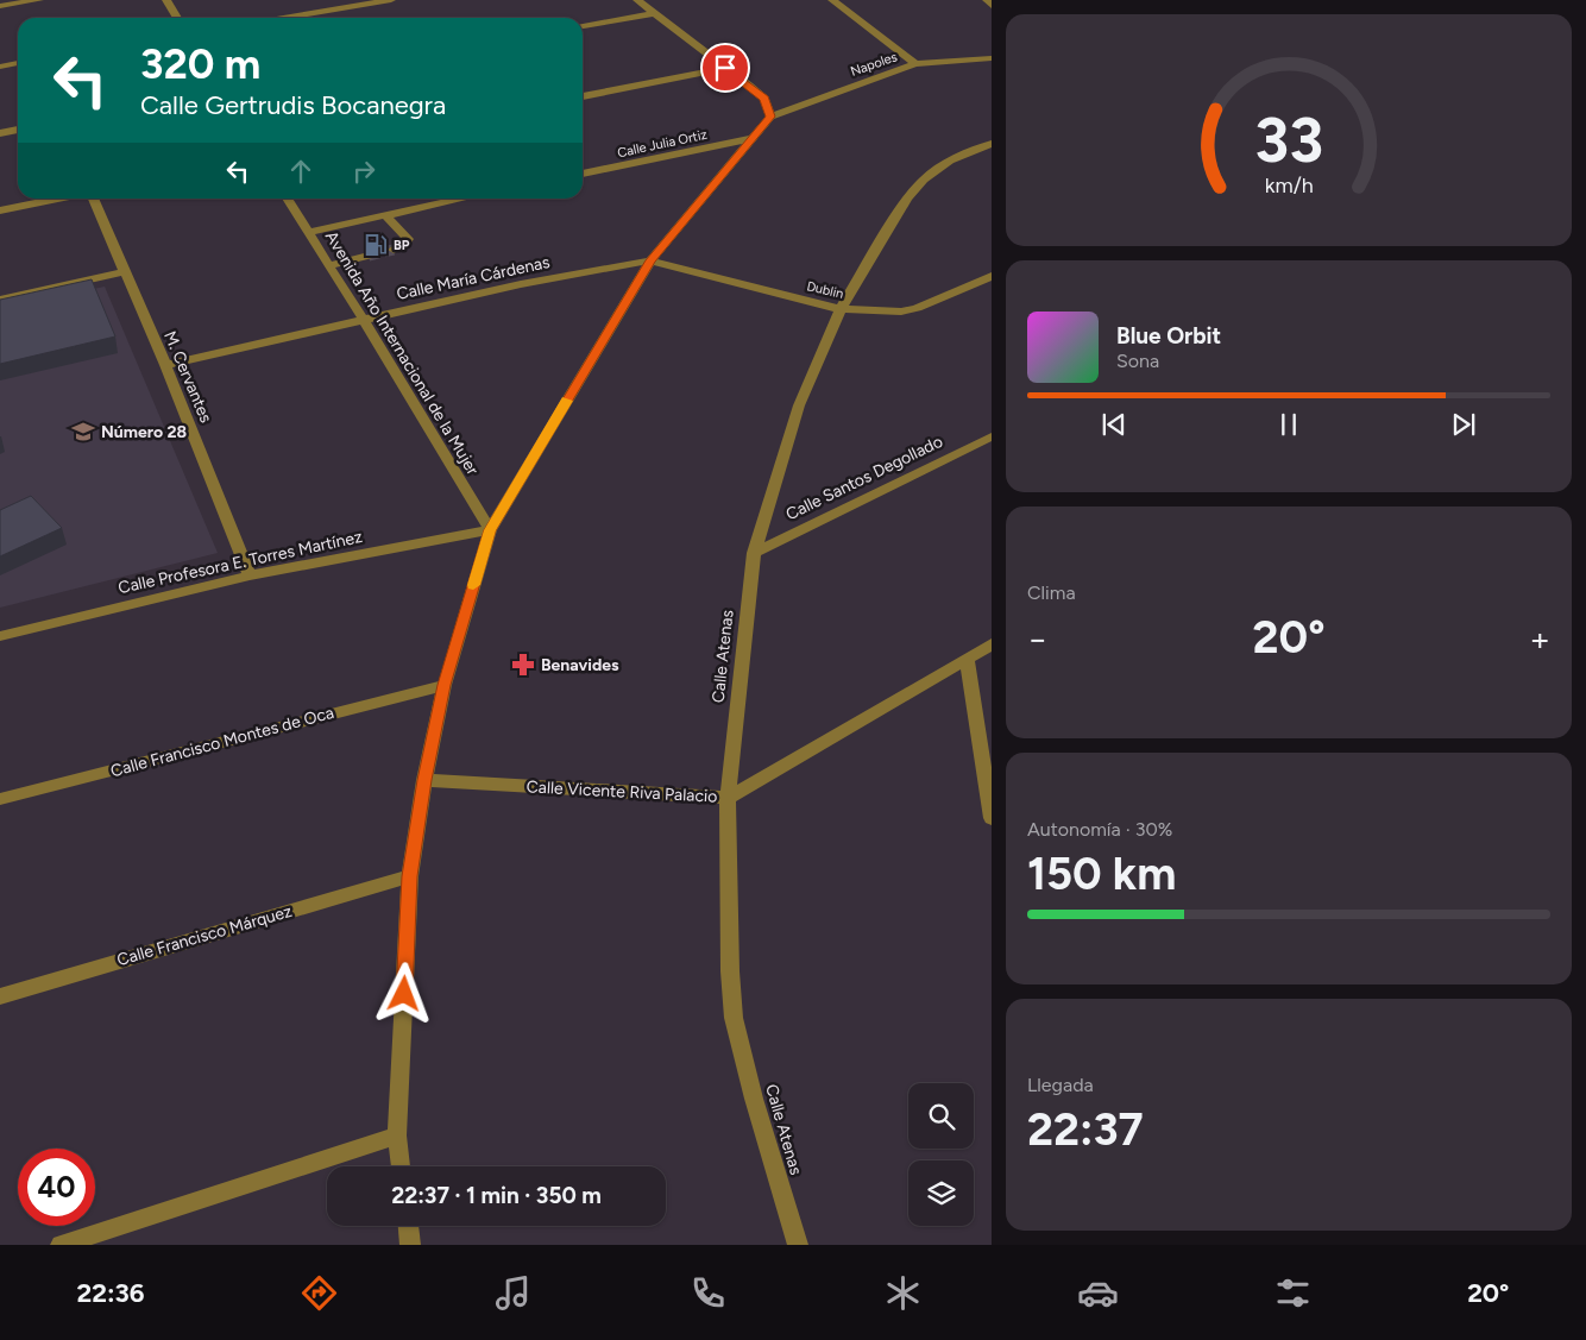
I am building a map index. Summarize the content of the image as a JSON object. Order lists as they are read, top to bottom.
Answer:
{
  "streets": {
    "street": [
      "Napoles",
      "Calle Julia Ortiz",
      "Calle María Cárdenas",
      "Dublin",
      "Avenida Año Internacional de la Mujer",
      "M. Cervantes",
      "Calle Santos Degollado",
      "Calle Profesora E. Torres Martínez",
      "Calle Atenas",
      "Calle Francisco Montes de Oca",
      "Calle Vicente Riva Palacio",
      "Calle Francisco Márquez"
    ]
  },
  "crossings": [
    ["Calle María Cárdenas", "Dublin"],
    ["Calle María Cárdenas", "Avenida Año Internacional de la Mujer"],
    ["Calle María Cárdenas", "M. Cervantes"],
    ["Dublin", "Calle Atenas"],
    ["Avenida Año Internacional de la Mujer", "Calle Profesora E. Torres Martínez"],
    ["M. Cervantes", "Calle Profesora E. Torres Martínez"],
    ["Calle Santos Degollado", "Calle Atenas"],
    ["Calle Atenas", "Calle Vicente Riva Palacio"]
  ],
  "places": {
    "fuel station": ["BP"],
    "school or university": ["Número 28"],
    "pharmacy": ["Benavides"]
  },
  "page": {
    "turn": ["320 m", "Calle Gertrudis Bocanegra"],
    "song": ["Blue Orbit", "Sona"],
    "tile": [
      "Clima",
      ["Autonomía · 30%", "150 km"],
      ["Llegada", "22:37"]
    ],
    "heat": ["−", "20°", "+"],
    "limit": "40",
    "trip": "22:37 · 1 min · 350 m",
    "tabs": ["22:36", "20°"],
    "gauge": ["33", "km/h"]
  }
}
